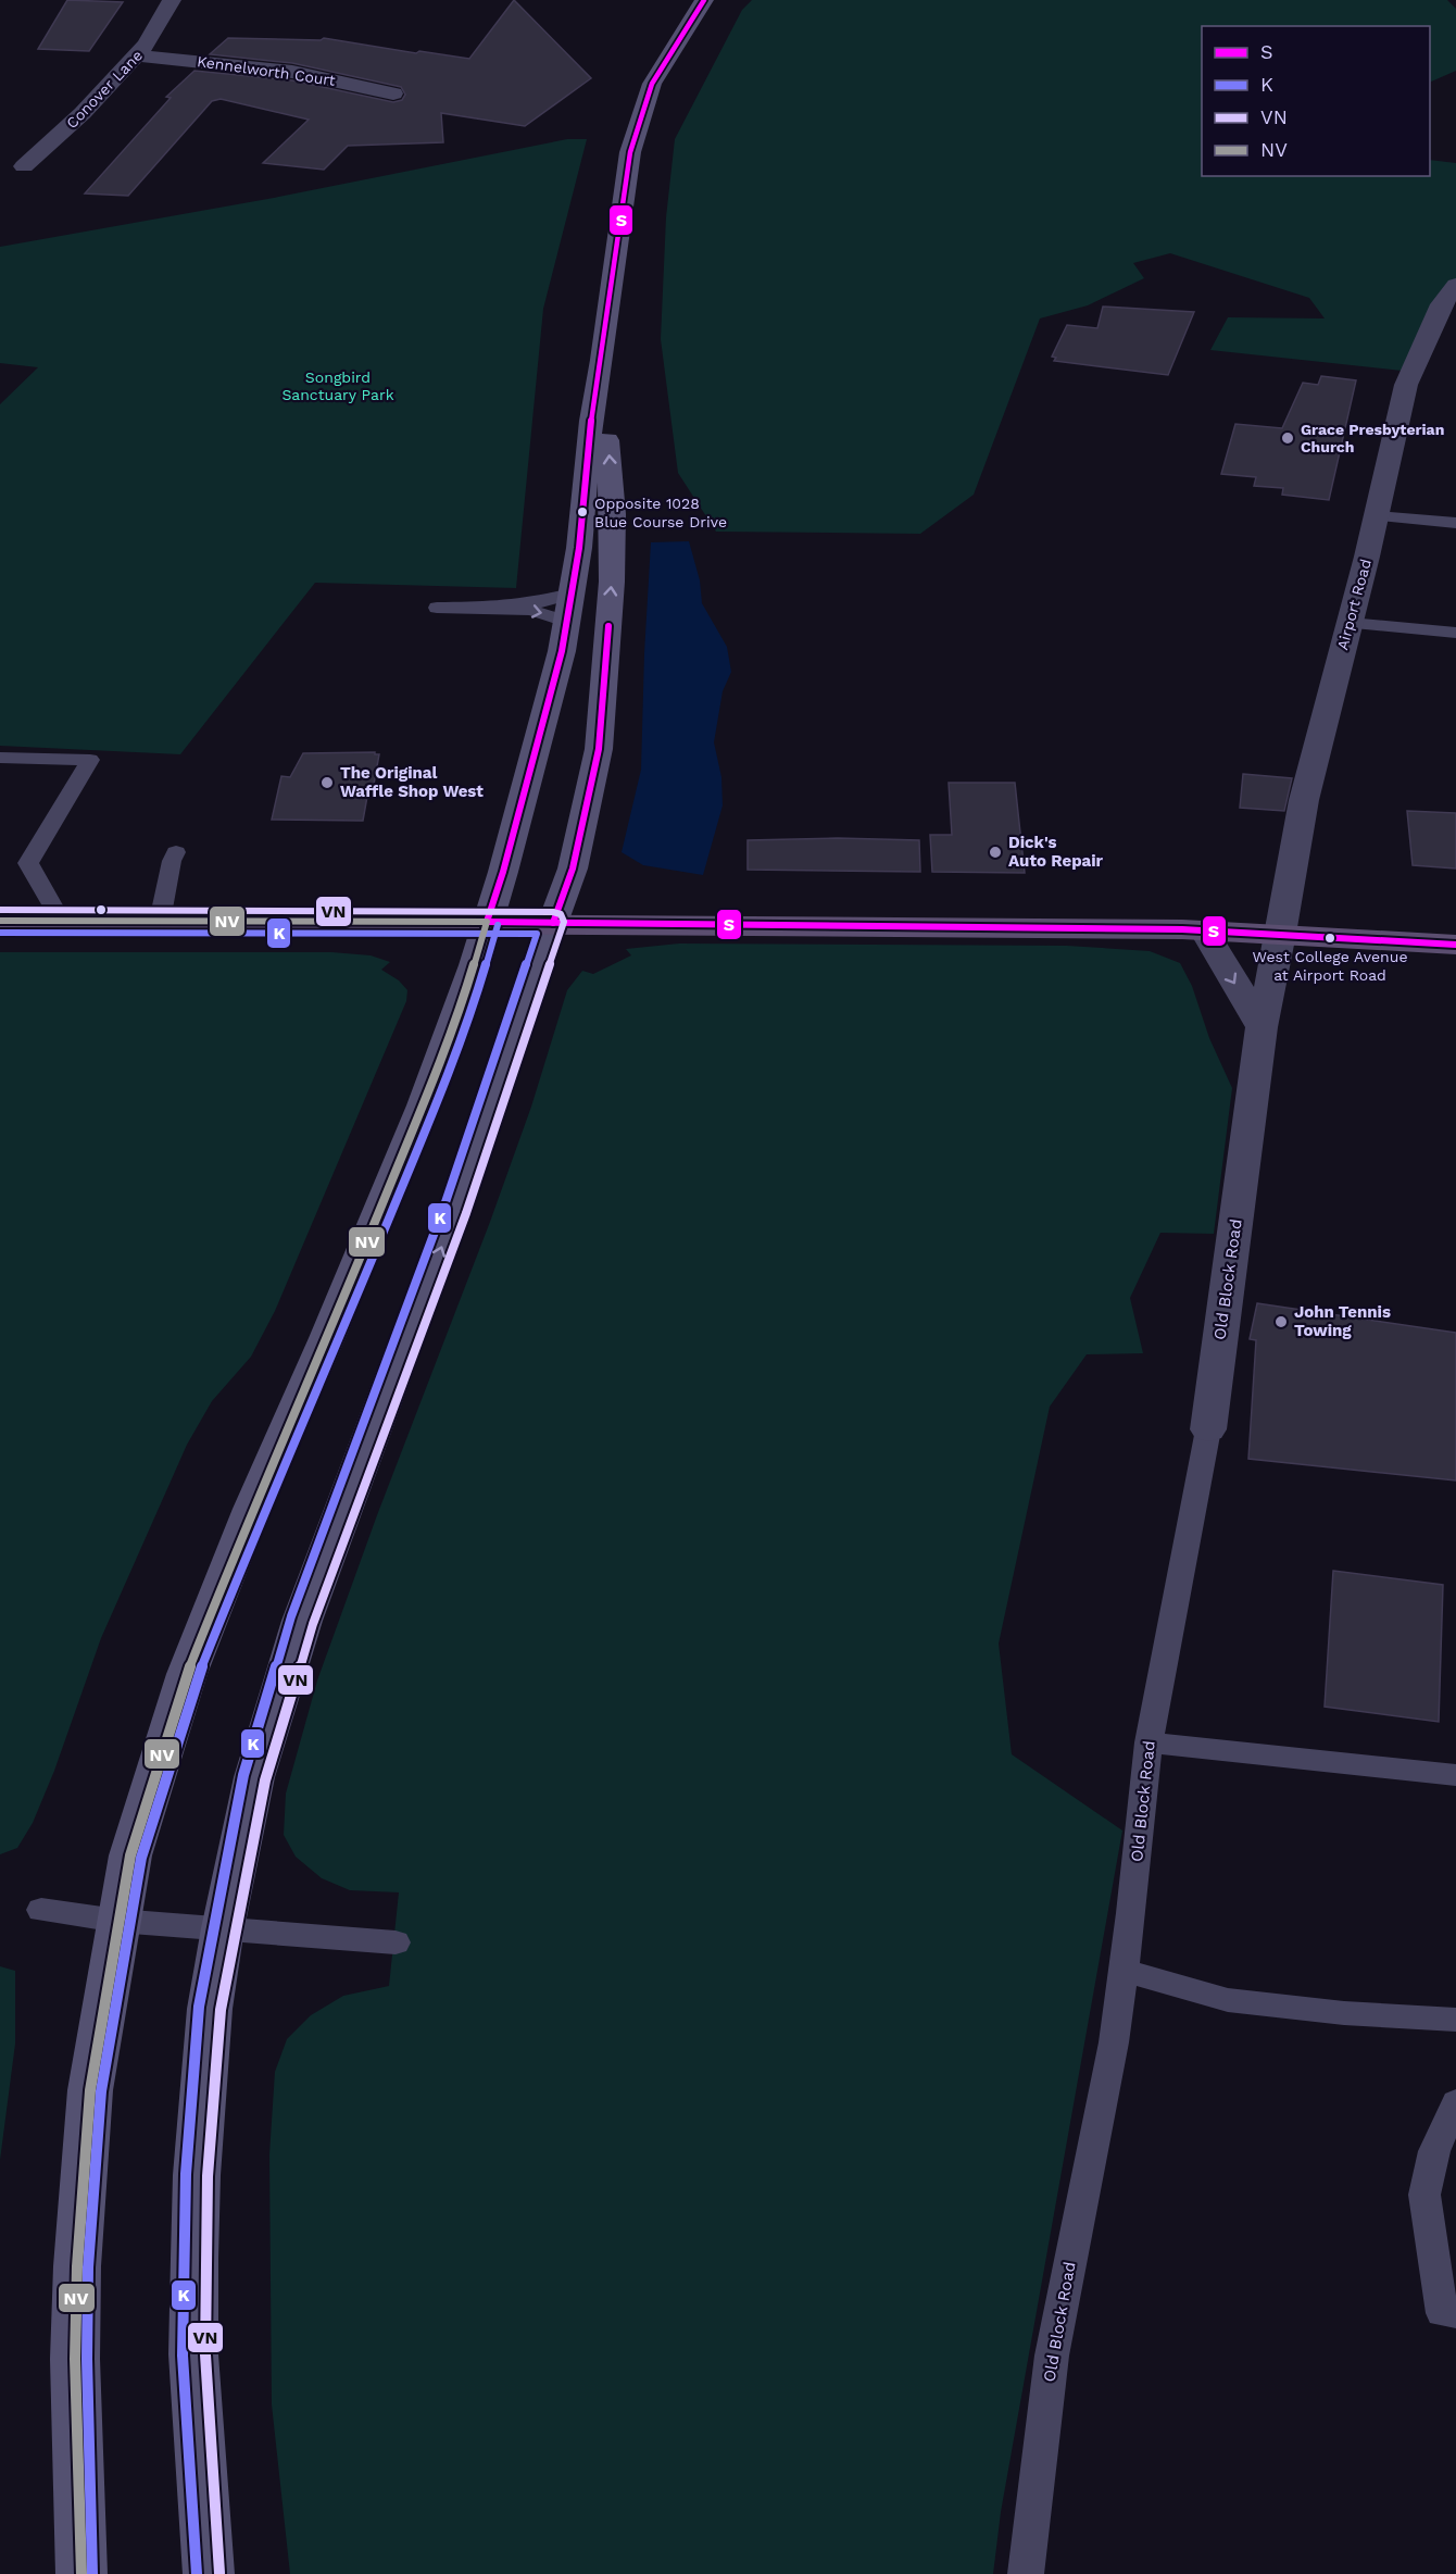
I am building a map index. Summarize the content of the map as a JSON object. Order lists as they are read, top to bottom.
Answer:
{
  "streets": {
    "street": [
      "Kennelworth Court",
      "Conover Lane",
      "Airport Road",
      "Old Block Road"
    ]
  },
  "crossings": [
    ["Kennelworth Court", "Conover Lane"],
    ["Airport Road", "Old Block Road"]
  ],
  "parks": ["Songbird Sanctuary Park"],
  "places": [
    "Grace Presbyterian Church",
    "Opposite 1028 Blue Course Drive",
    "The Original Waffle Shop West",
    "Dick's Auto Repair",
    "West College Avenue at Airport Road",
    "John Tennis Towing"
  ],
  "lines": [
    "transit line S",
    "transit line VN",
    "transit line NV",
    "transit line K"
  ],
  "legend": [
    "S",
    "K",
    "VN",
    "NV"
  ]
}
